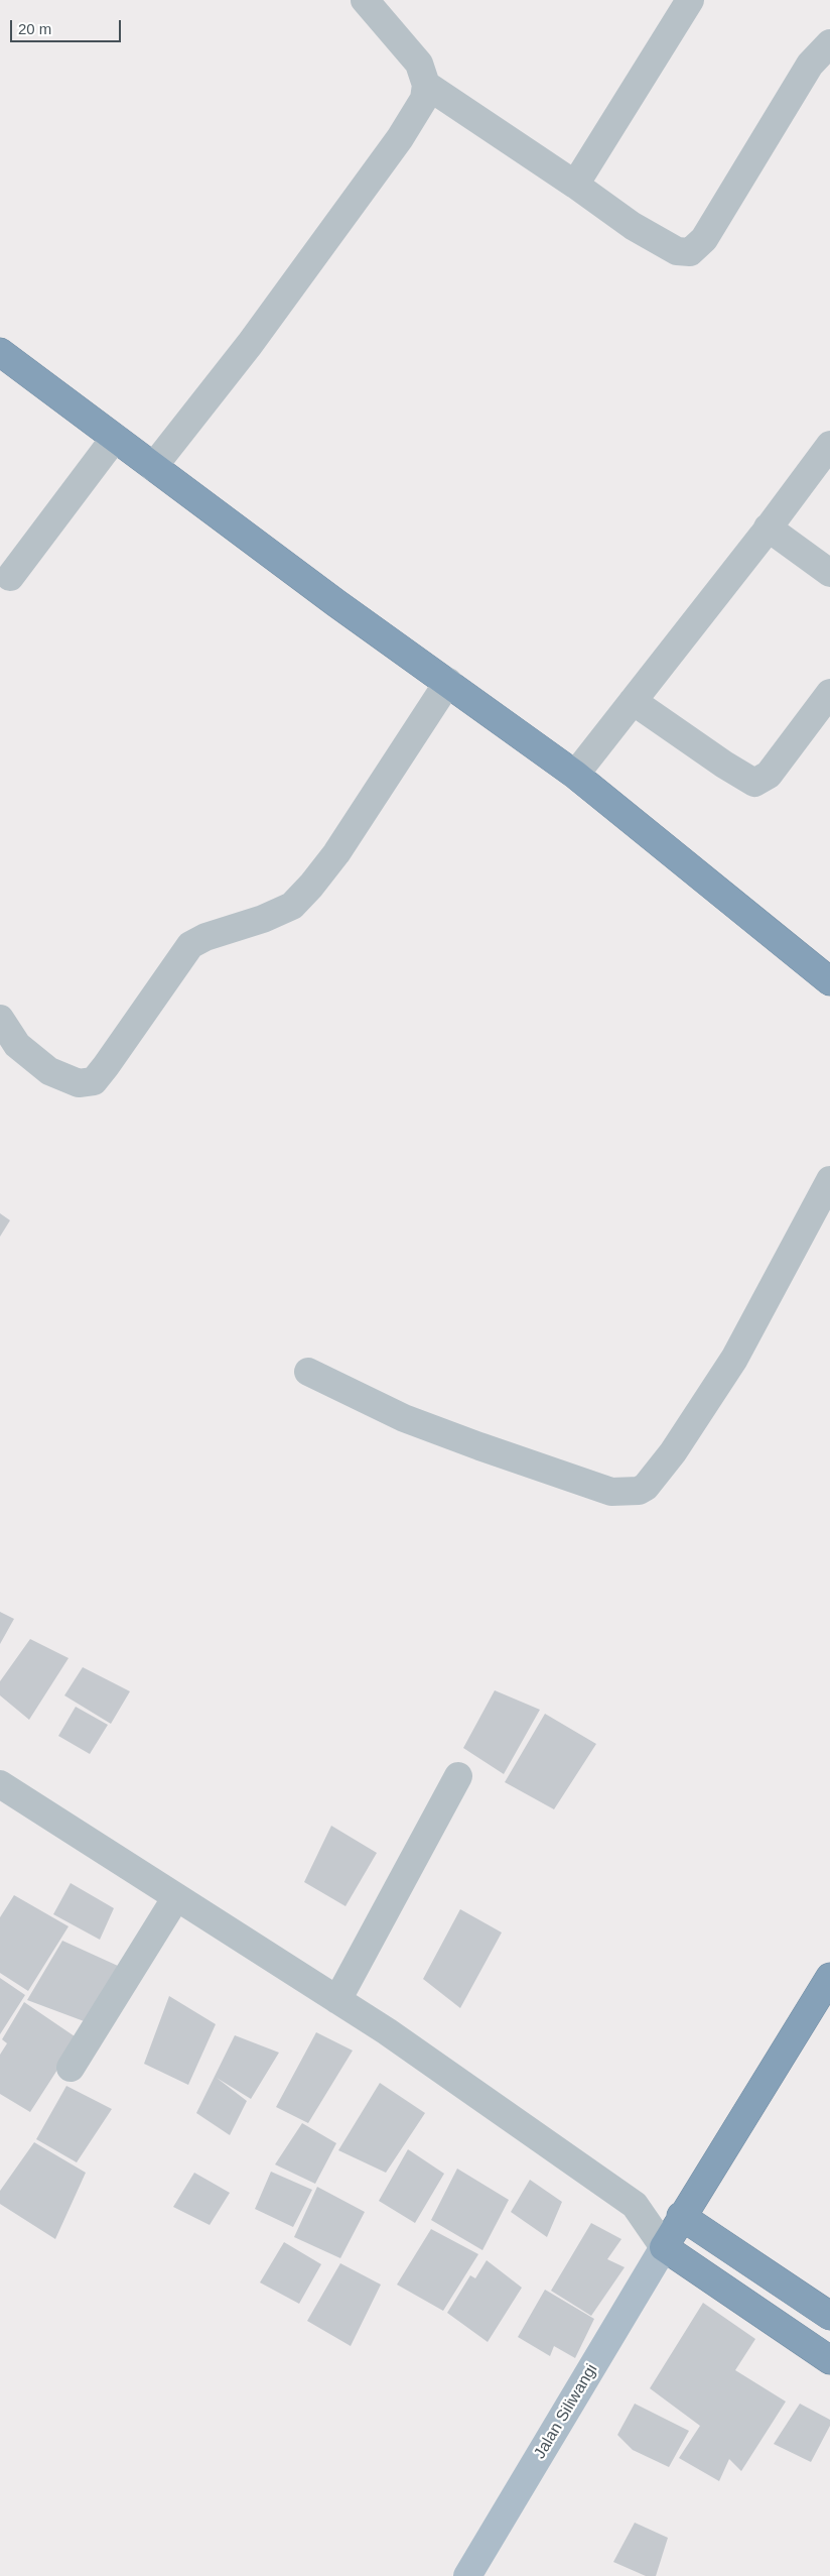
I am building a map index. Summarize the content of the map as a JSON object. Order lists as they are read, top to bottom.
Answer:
{
  "streets": {
    "main road": ["Jalan Siliwangi"]
  },
  "scale_bar": "20 m"
}
